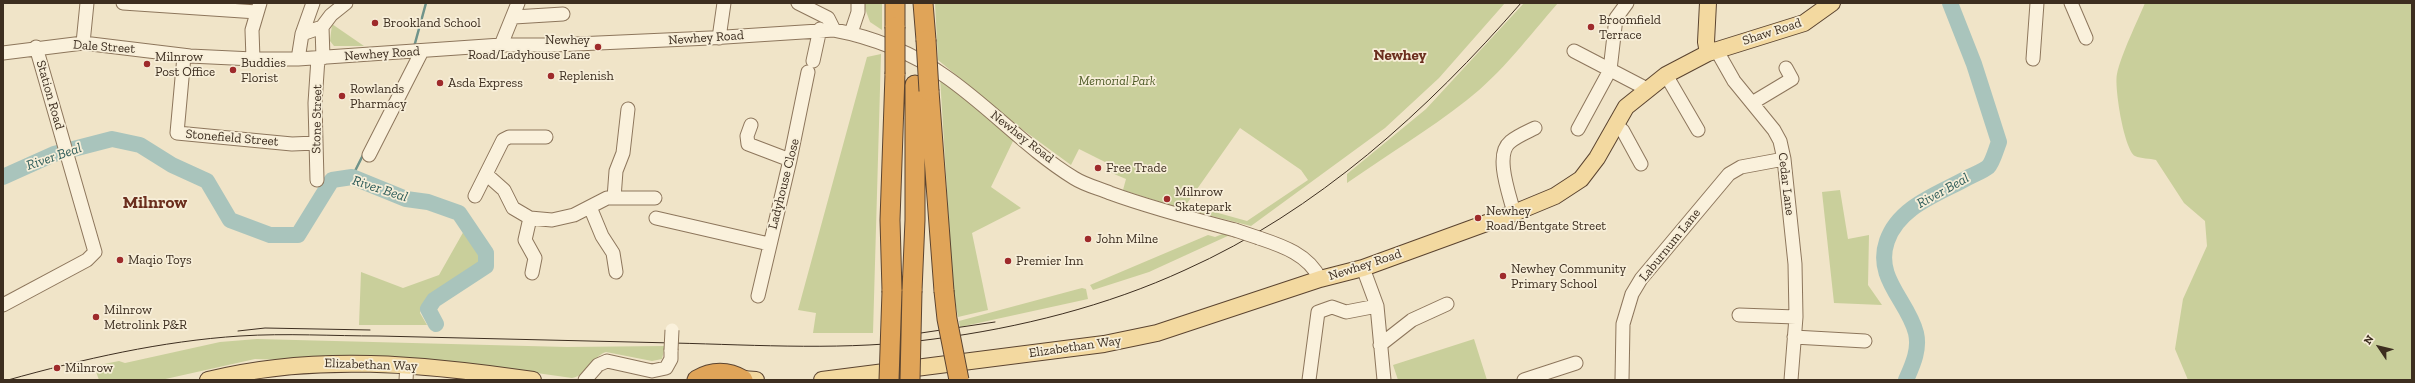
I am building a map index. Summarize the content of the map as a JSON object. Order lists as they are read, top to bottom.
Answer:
{
  "streets": {
    "main road": ["Shaw Road", "Newhey Road", "Elizabethan Way"],
    "street": [
      "Dale Street",
      "Station Road",
      "Stone Street",
      "Stonefield Street",
      "Ladyhouse Close",
      "Cedar Lane",
      "Laburnum Lane"
    ]
  },
  "crossings": [
    ["Shaw Road", "Newhey Road"],
    ["Shaw Road", "Cedar Lane"],
    ["Newhey Road", "Dale Street"],
    ["Newhey Road", "Stone Street"],
    ["Newhey Road", "Ladyhouse Close"],
    ["Newhey Road", "Cedar Lane"],
    ["Newhey Road", "Elizabethan Way"],
    ["Dale Street", "Station Road"],
    ["Dale Street", "Stonefield Street"],
    ["Stone Street", "Stonefield Street"],
    ["Cedar Lane", "Laburnum Lane"]
  ],
  "districts": ["Newhey", "Milnrow"],
  "water": ["River Beal"],
  "parks": ["Memorial Park"],
  "places": [
    "Brookland School",
    "Broomfield Terrace",
    "Newhey Road/Ladyhouse Lane",
    "Milnrow Post Office",
    "Buddies Florist",
    "Replenish",
    "Asda Express",
    "Rowlands Pharmacy",
    "Free Trade",
    "Milnrow Skatepark",
    "Newhey Road/Bentgate Street",
    "John Milne",
    "Maqio Toys",
    "Premier Inn",
    "Newhey Community Primary School",
    "Milnrow Metrolink P&R",
    "Milnrow"
  ],
  "north": "top left"
}
